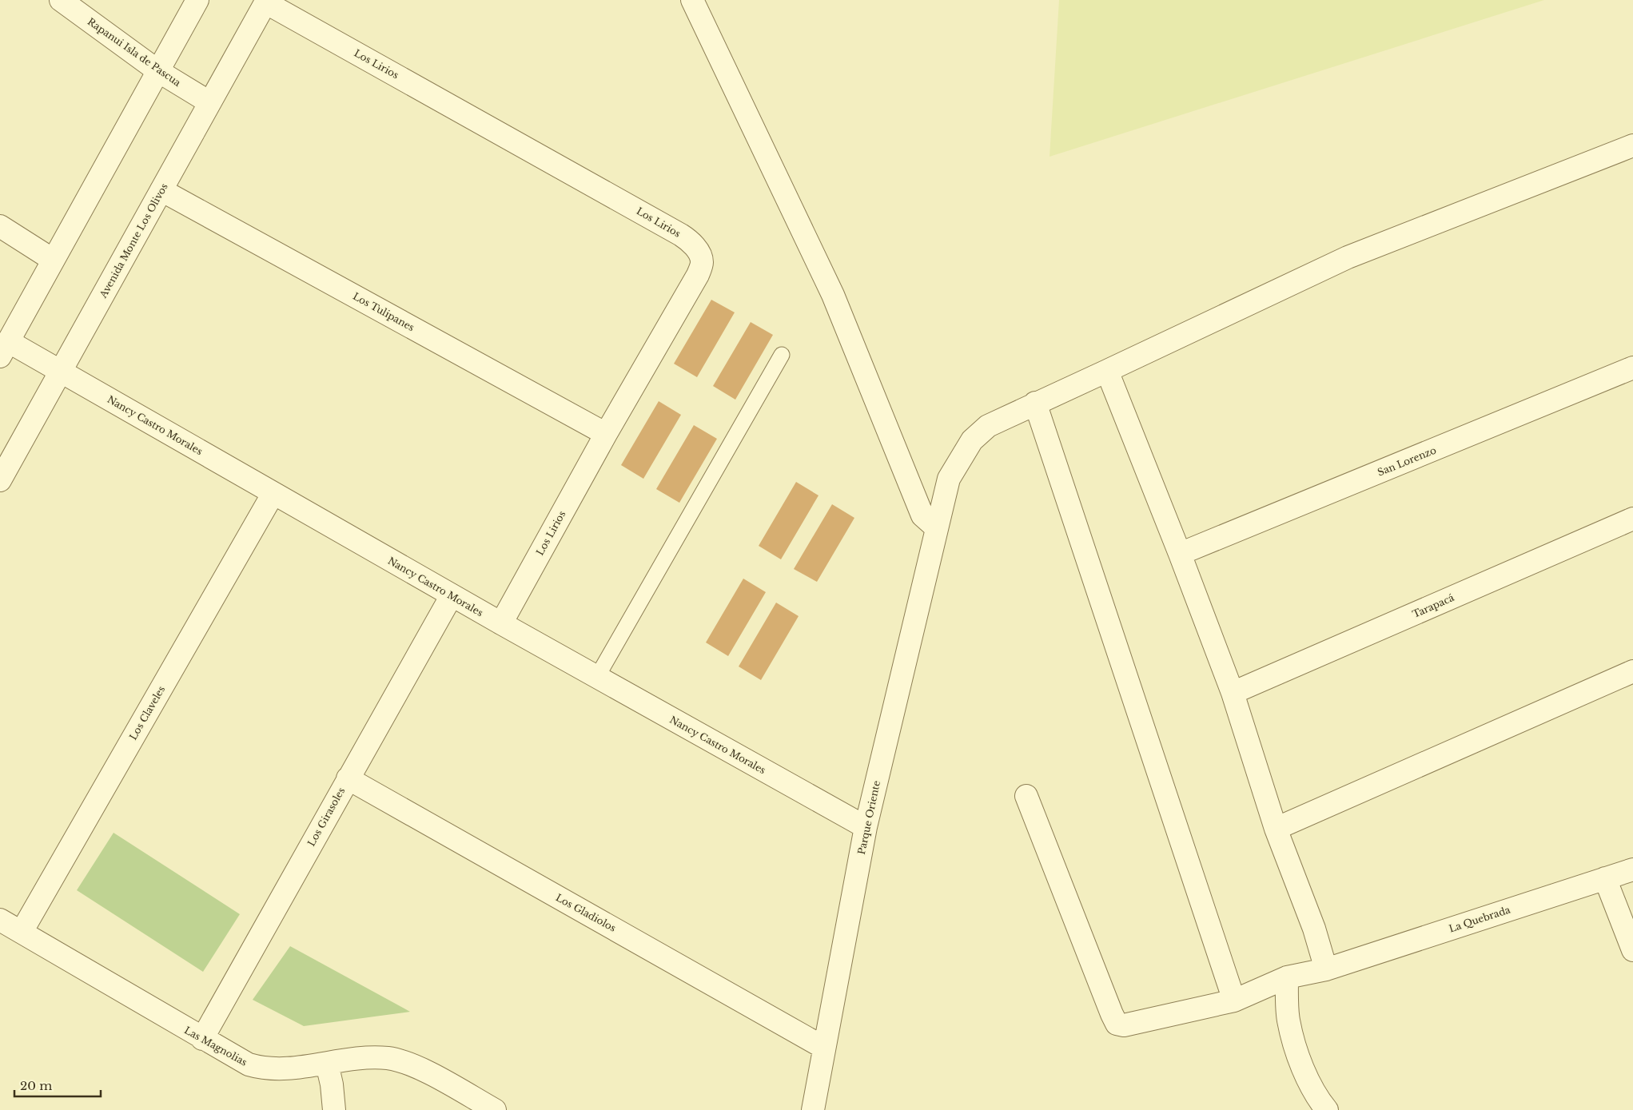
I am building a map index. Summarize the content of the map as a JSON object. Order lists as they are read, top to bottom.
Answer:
{
  "streets": {
    "street": [
      "Rapanui Isla de Pascua",
      "Los Lirios",
      "Avenida Monte Los Olivos",
      "Los Tulipanes",
      "Nancy Castro Morales",
      "San Lorenzo",
      "Tarapacá",
      "Los Claveles",
      "Los Girasoles",
      "Parque Oriente",
      "Los Gladiolos",
      "La Quebrada",
      "Las Magnolias"
    ]
  },
  "crossings": [
    ["Rapanui Isla de Pascua", "Avenida Monte Los Olivos"],
    ["Los Lirios", "Avenida Monte Los Olivos"],
    ["Los Lirios", "Los Tulipanes"],
    ["Los Lirios", "Nancy Castro Morales"],
    ["Avenida Monte Los Olivos", "Los Tulipanes"],
    ["Avenida Monte Los Olivos", "Nancy Castro Morales"],
    ["Nancy Castro Morales", "Los Claveles"],
    ["Nancy Castro Morales", "Los Girasoles"],
    ["Nancy Castro Morales", "Parque Oriente"],
    ["Los Claveles", "Las Magnolias"],
    ["Los Girasoles", "Los Gladiolos"],
    ["Los Girasoles", "Las Magnolias"],
    ["Parque Oriente", "Los Gladiolos"]
  ],
  "scale_bar": "20 m"
}
